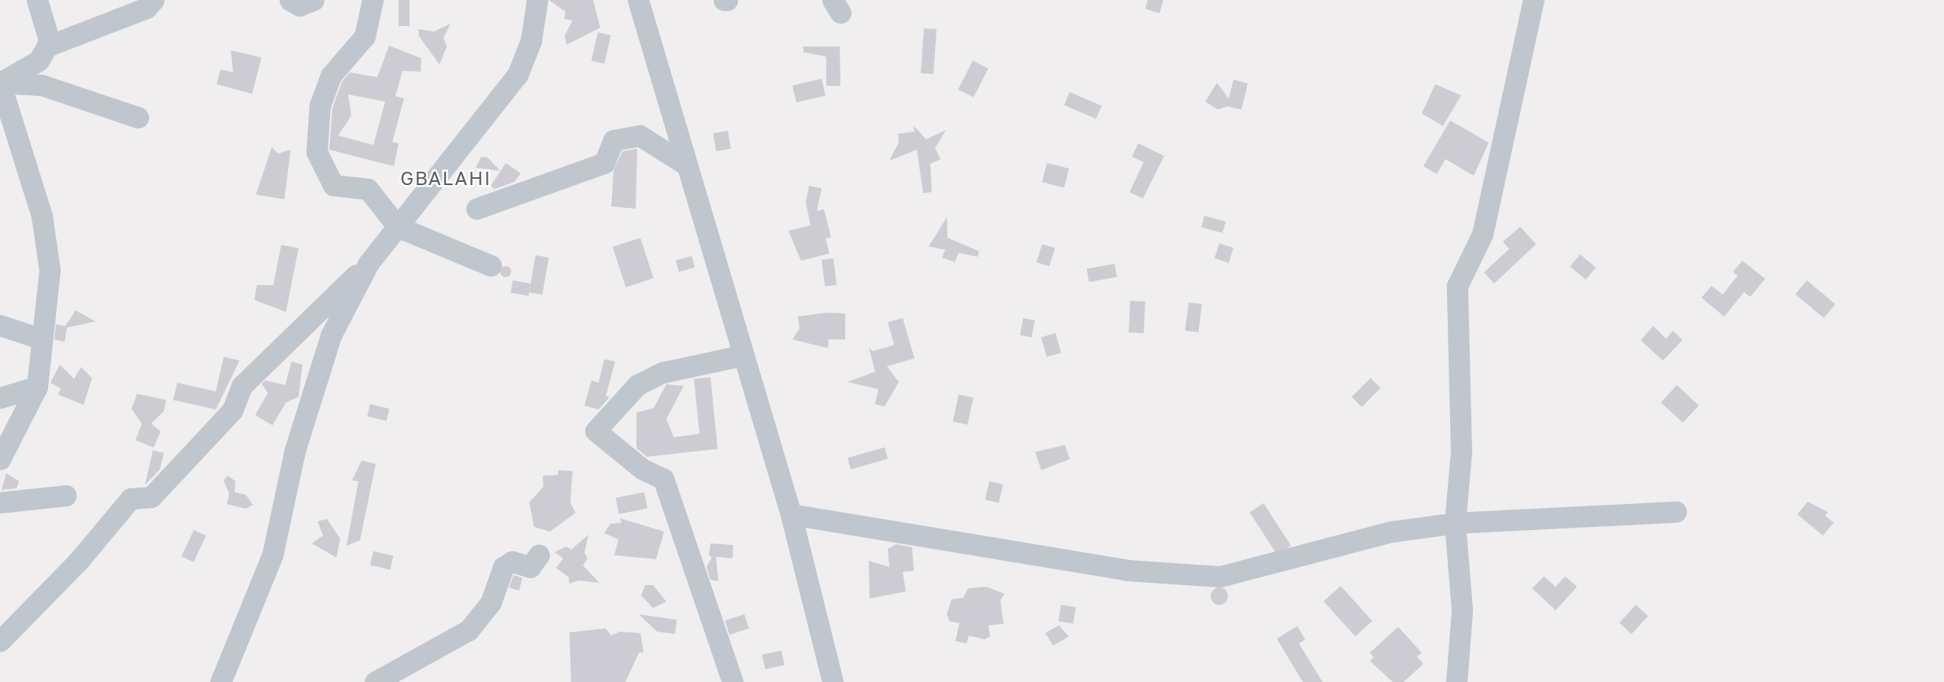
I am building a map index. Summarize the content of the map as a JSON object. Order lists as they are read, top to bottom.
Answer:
{
  "districts": ["GBALAHI"]
}
